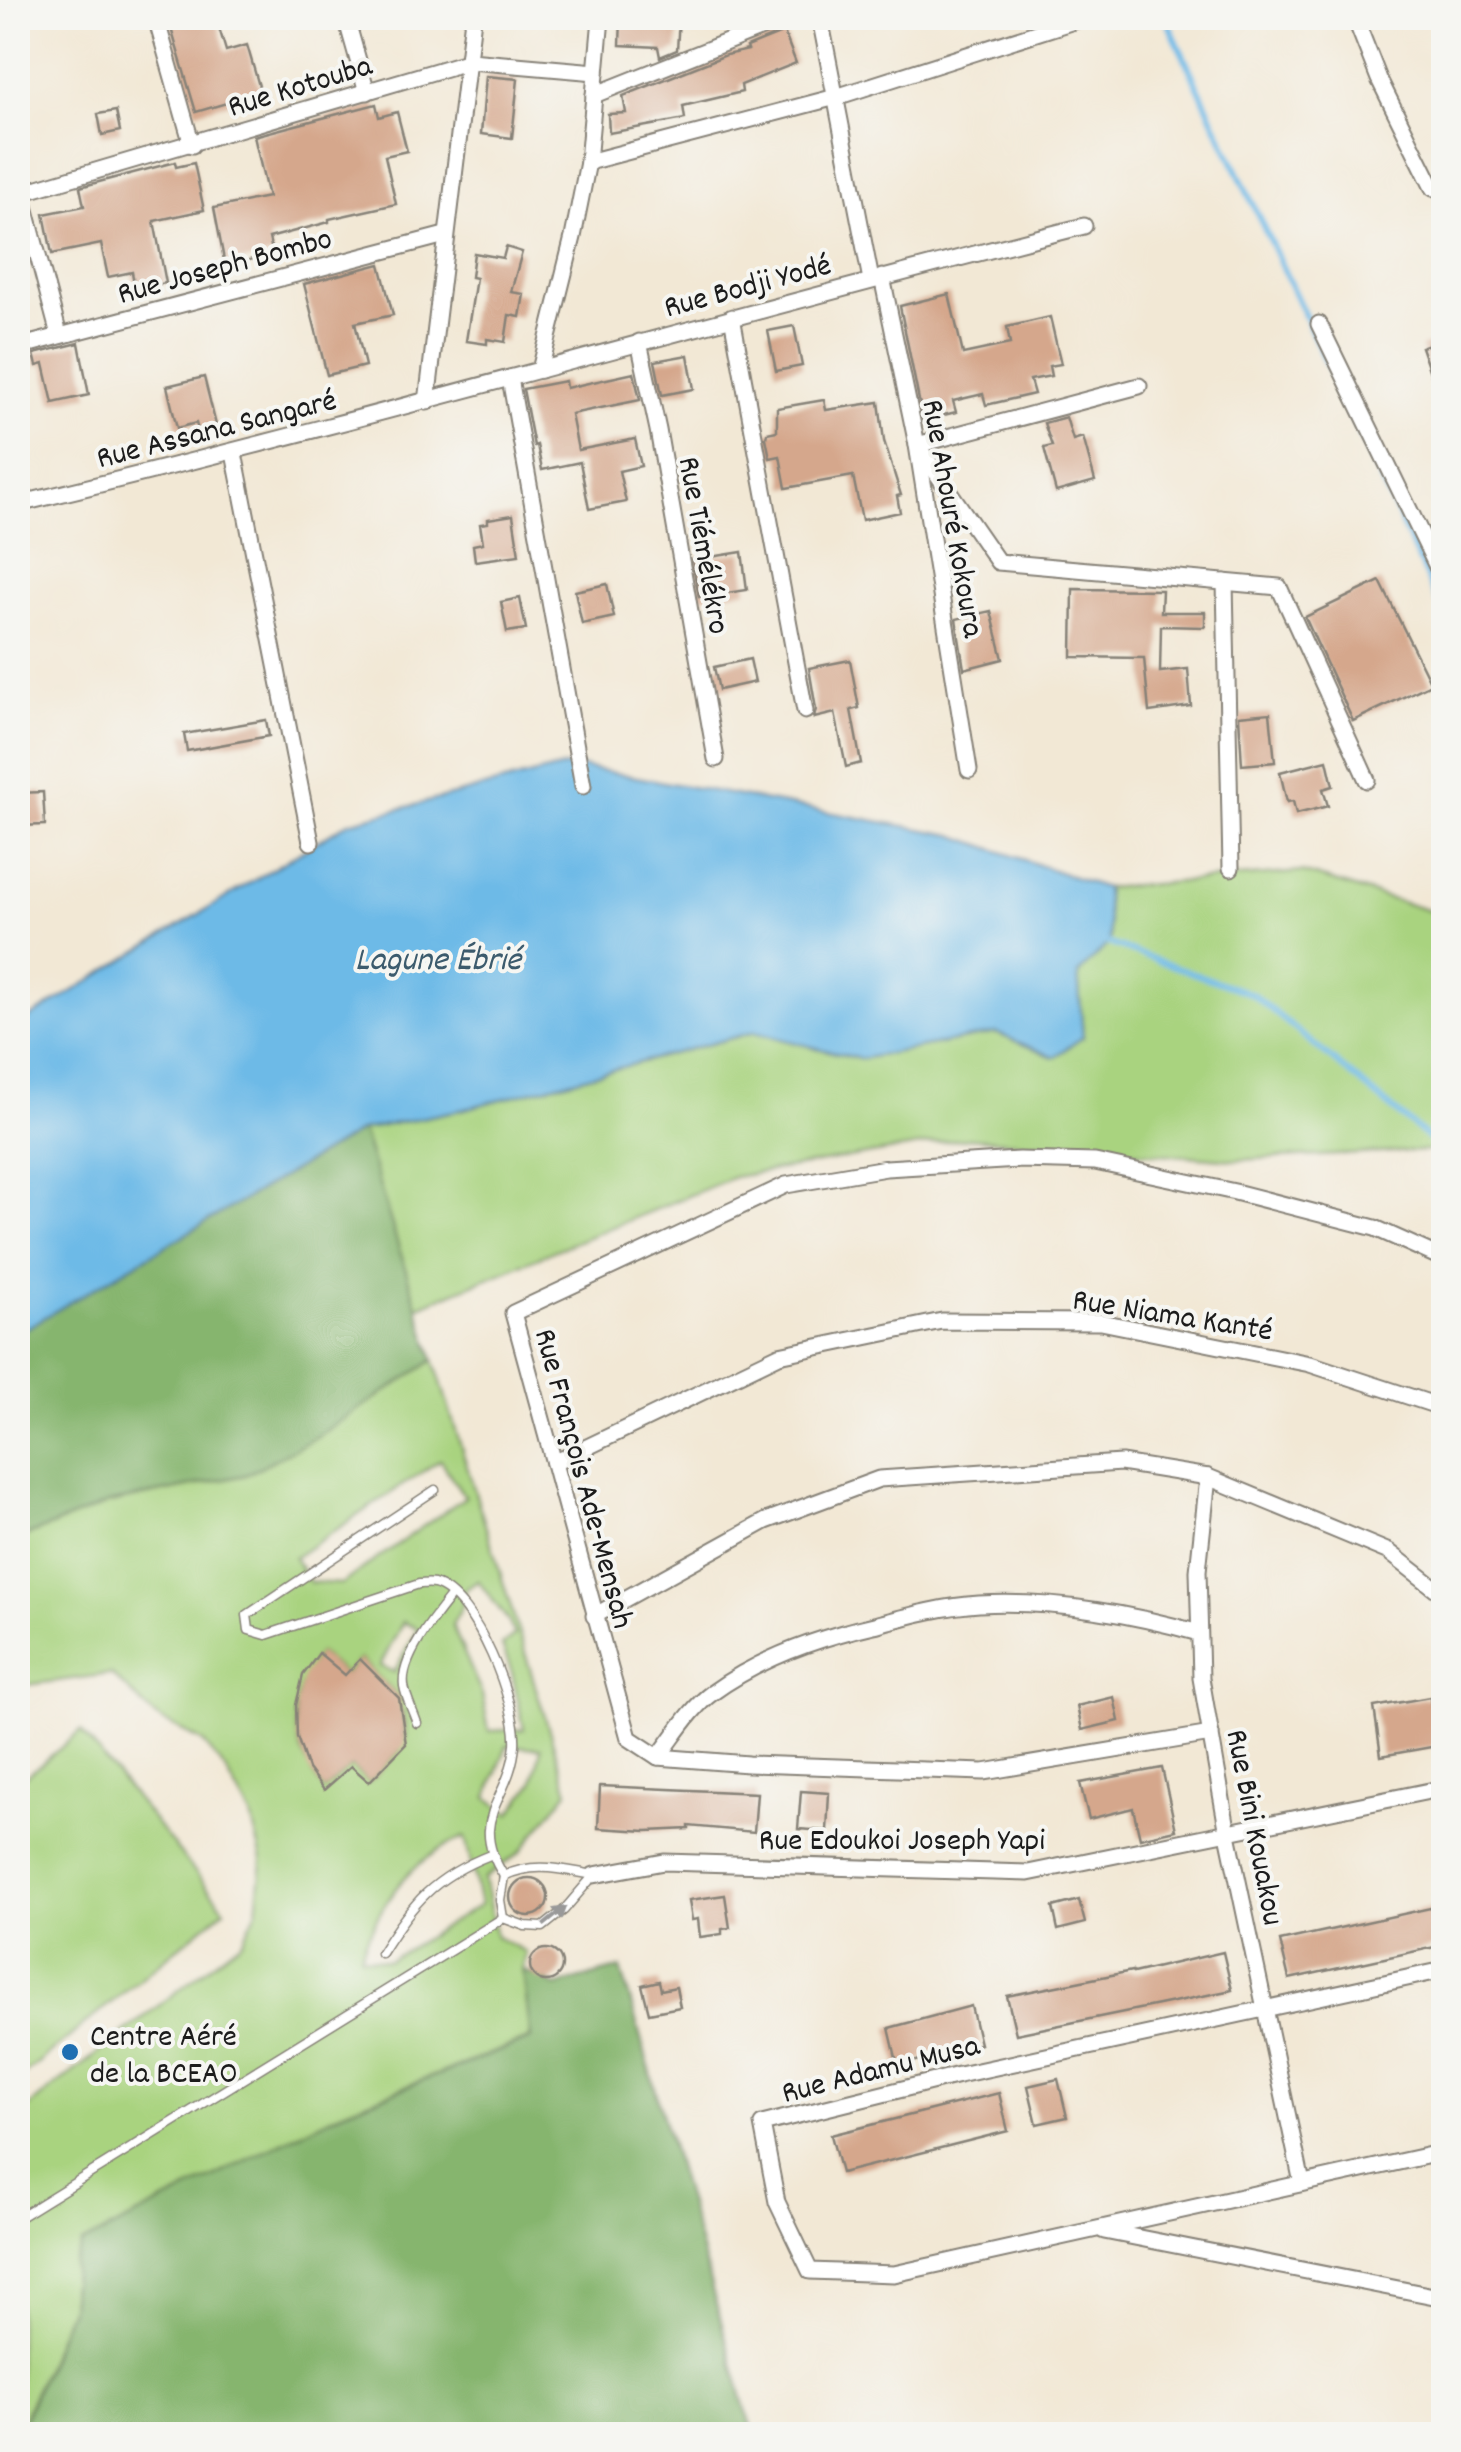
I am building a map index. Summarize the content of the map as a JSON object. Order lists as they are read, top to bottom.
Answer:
{
  "streets": {
    "street": [
      "Rue Kotouba",
      "Rue Joseph Bombo",
      "Rue Bodji Yodé",
      "Rue Assana Sangaré",
      "Rue Ahouré Kokoura",
      "Rue Tiémélékro",
      "Rue Niama Kanté",
      "Rue François Ade-Mensah",
      "Rue Bini Kouakou",
      "Rue Edoukoi Joseph Yapi",
      "Rue Adamu Musa"
    ]
  },
  "crossings": [
    ["Rue Bodji Yodé", "Rue Assana Sangaré"],
    ["Rue Bodji Yodé", "Rue Ahouré Kokoura"],
    ["Rue Bodji Yodé", "Rue Tiémélékro"],
    ["Rue Niama Kanté", "Rue François Ade-Mensah"],
    ["Rue Bini Kouakou", "Rue Edoukoi Joseph Yapi"],
    ["Rue Bini Kouakou", "Rue Adamu Musa"]
  ],
  "water": ["Lagune Ébrié"],
  "places": ["Centre Aéré de la BCEAO"]
}
